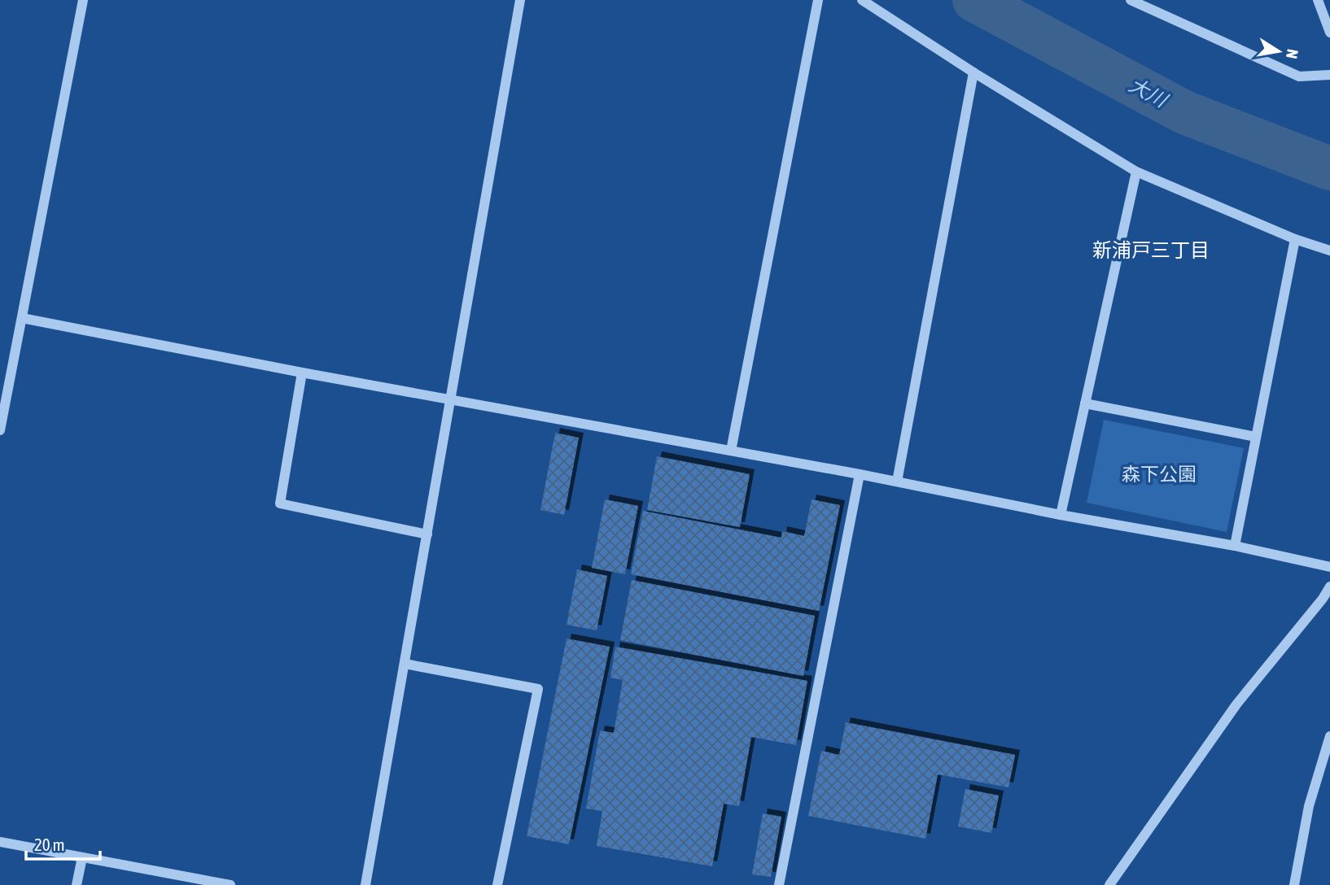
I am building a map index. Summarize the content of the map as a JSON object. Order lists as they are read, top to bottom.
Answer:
{
  "districts": ["新浦戸三丁目"],
  "water": ["大川"],
  "parks": ["森下公園"],
  "scale_bar": "20 m",
  "north": "right"
}
